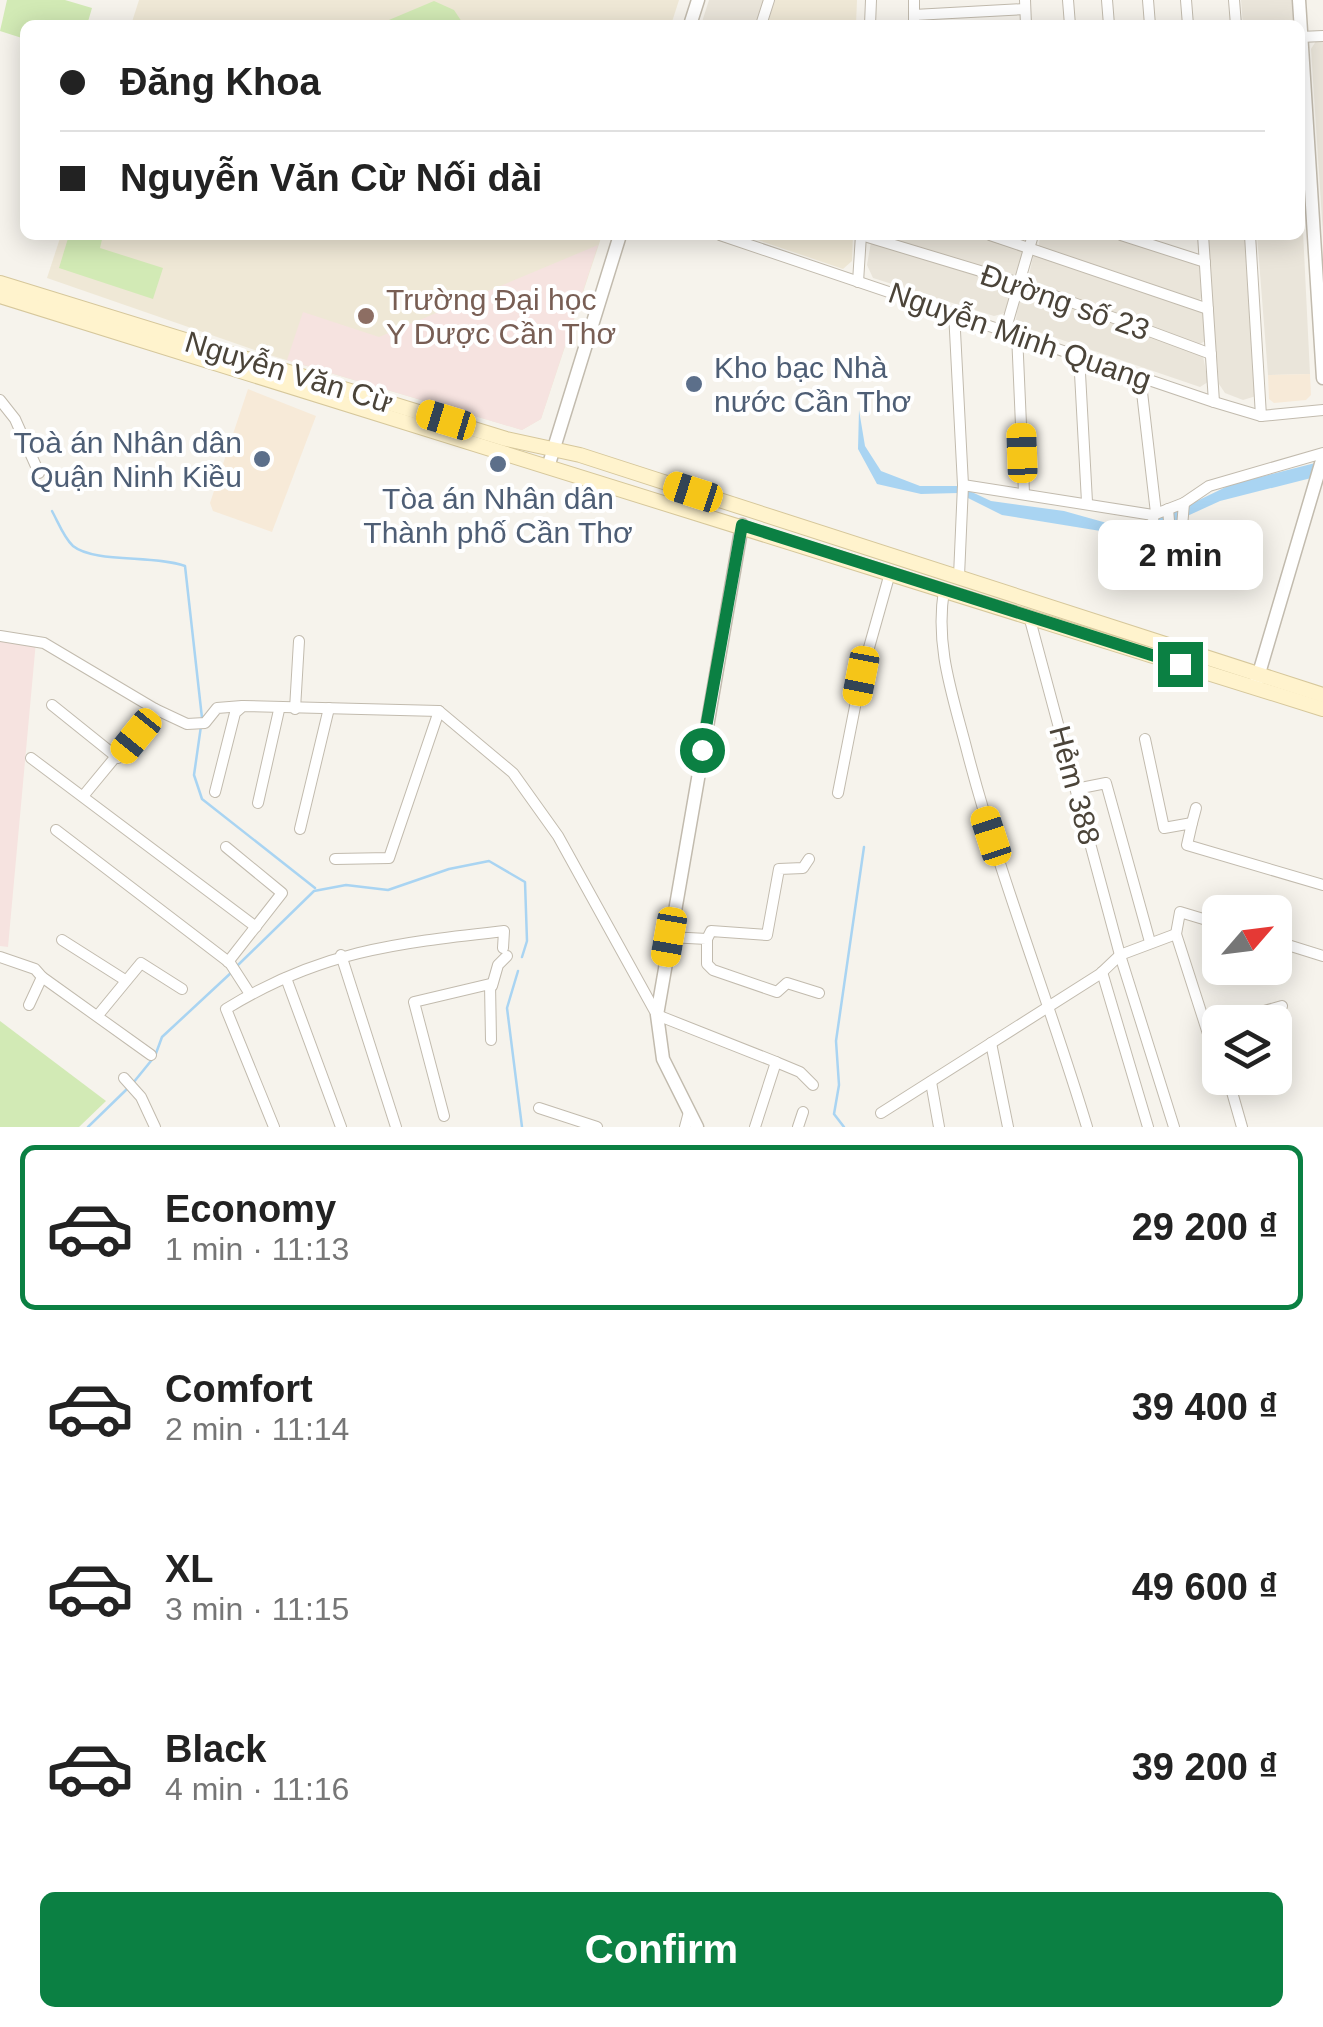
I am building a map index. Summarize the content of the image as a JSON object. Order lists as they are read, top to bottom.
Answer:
{
  "streets": {
    "main road": ["Nguyễn Văn Cừ"],
    "street": ["Đường số 23", "Nguyễn Minh Quang", "Hẻm 388"]
  },
  "crossings": [
    ["Nguyễn Văn Cừ", "Hẻm 388"]
  ],
  "places": [
    "Trường Đại học Y Dược Cần Thơ",
    "Kho bạc Nhà nước Cần Thơ",
    "Toà án Nhân dân Quận Ninh Kiều",
    "Tòa án Nhân dân Thành phố Cần Thơ"
  ],
  "north": "top right",
  "page": {
    "banner": ["Đăng Khoa", "Nguyễn Văn Cừ Nối dài"],
    "bubble": "2 min",
    "list": [
      {
        "name": "Economy",
        "note": "1 min · 11:13",
        "value": "29 200 ₫"
      },
      {
        "name": "Comfort",
        "note": "2 min · 11:14",
        "value": "39 400 ₫"
      },
      {
        "name": "XL",
        "note": "3 min · 11:15",
        "value": "49 600 ₫"
      },
      {
        "name": "Black",
        "note": "4 min · 11:16",
        "value": "39 200 ₫"
      }
    ],
    "buttons": "Confirm"
  }
}
